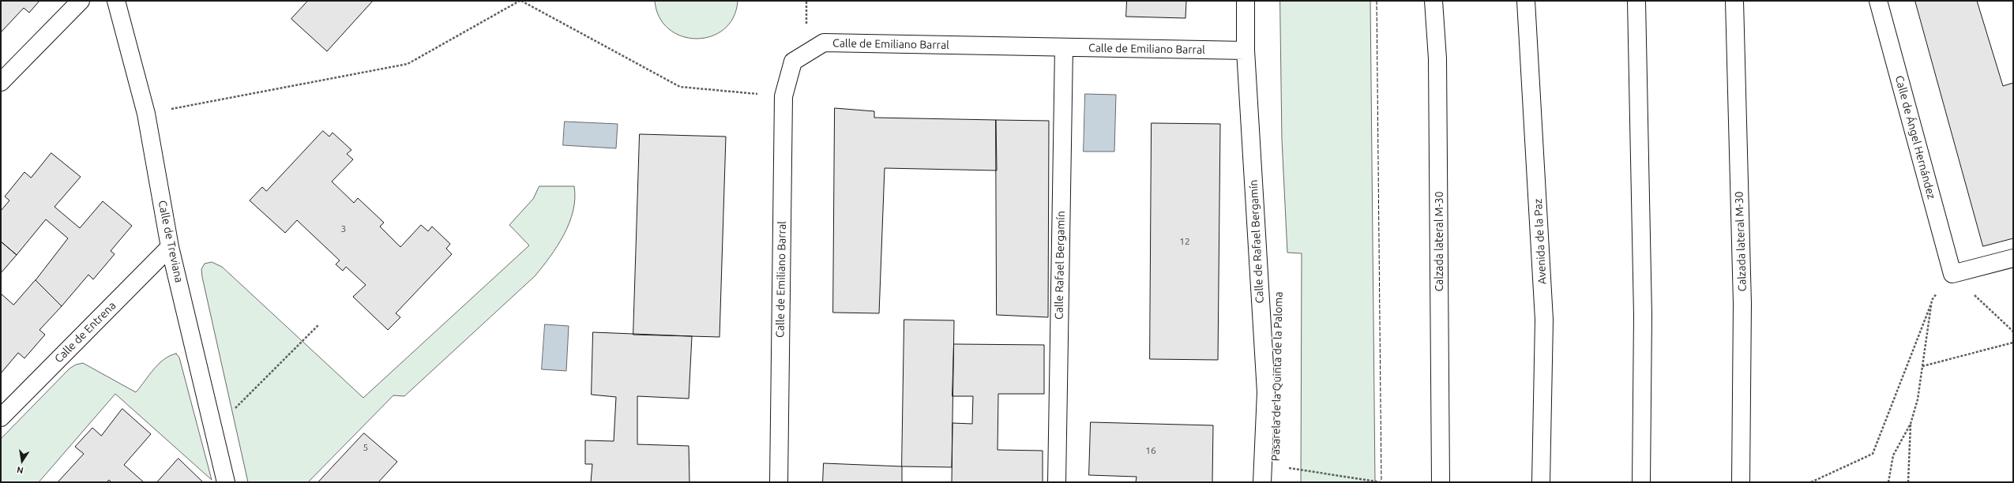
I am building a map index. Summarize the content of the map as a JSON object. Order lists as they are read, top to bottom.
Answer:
{
  "streets": {
    "main road": [
      "Calle de Emiliano Barral",
      "Calle de Ángel Hernández",
      "Calle de Treviana",
      "Calle de Rafael Bergamín",
      "Calzada lateral M-30",
      "Avenida de la Paz",
      "Calle Rafael Bergamín",
      "Calle de Entrena"
    ],
    "path": ["Pasarela de la Quinta de la Paloma"]
  },
  "crossings": [
    ["Calle de Emiliano Barral", "Calle de Rafael Bergamín"],
    ["Calle de Emiliano Barral", "Calle Rafael Bergamín"],
    ["Calle de Treviana", "Calle de Entrena"]
  ],
  "house_numbers": [
    "3",
    "12",
    "5",
    "16"
  ],
  "north": "bottom"
}
